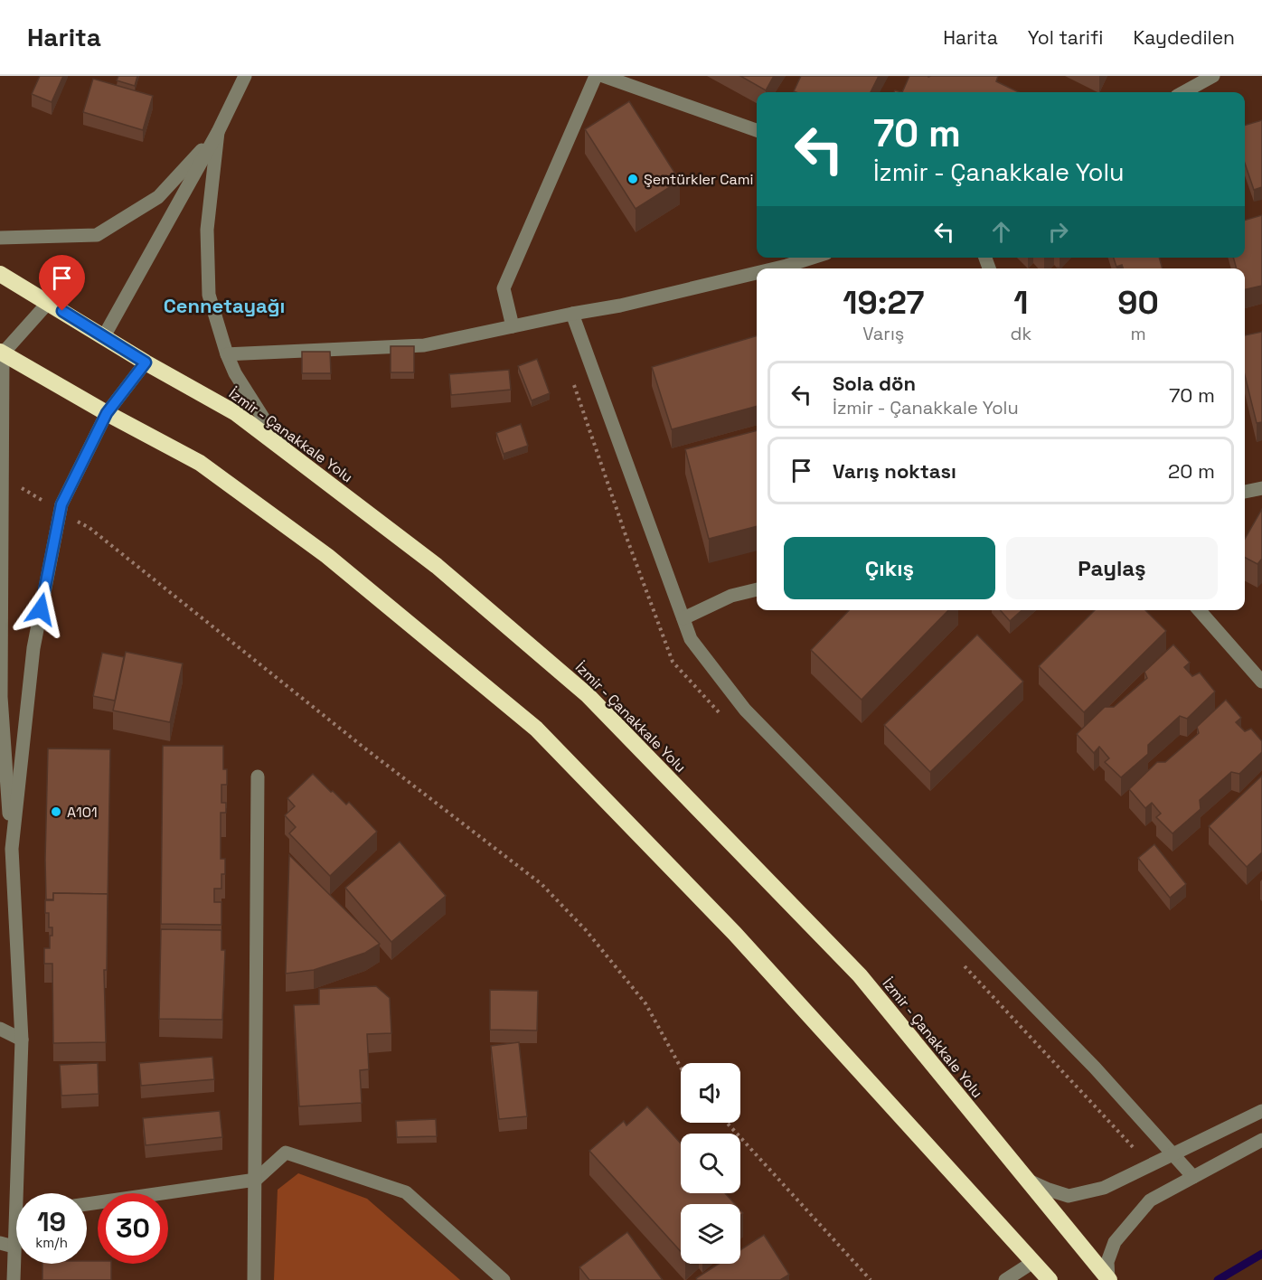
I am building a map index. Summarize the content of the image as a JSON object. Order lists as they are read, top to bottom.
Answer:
{
  "streets": {
    "highway": ["İzmir - Çanakkale Yolu"]
  },
  "districts": ["Cennetayağı"],
  "places": ["Şentürkler Cami", "A101"],
  "page": {
    "header": "Harita",
    "nav": ["Harita", "Yol tarifi", "Kaydedilen"],
    "turn": ["70 m", "İzmir - Çanakkale Yolu"],
    "eta": [
      "19:27",
      "Varış",
      "1",
      "dk",
      "90",
      "m"
    ],
    "list": [
      {
        "name": "Sola dön",
        "note": "İzmir - Çanakkale Yolu",
        "value": "70 m"
      },
      {
        "name": "Varış noktası",
        "value": "20 m"
      }
    ],
    "buttons": ["Çıkış", "Paylaş"],
    "speed": "19 km/h",
    "limit": "30"
  }
}
